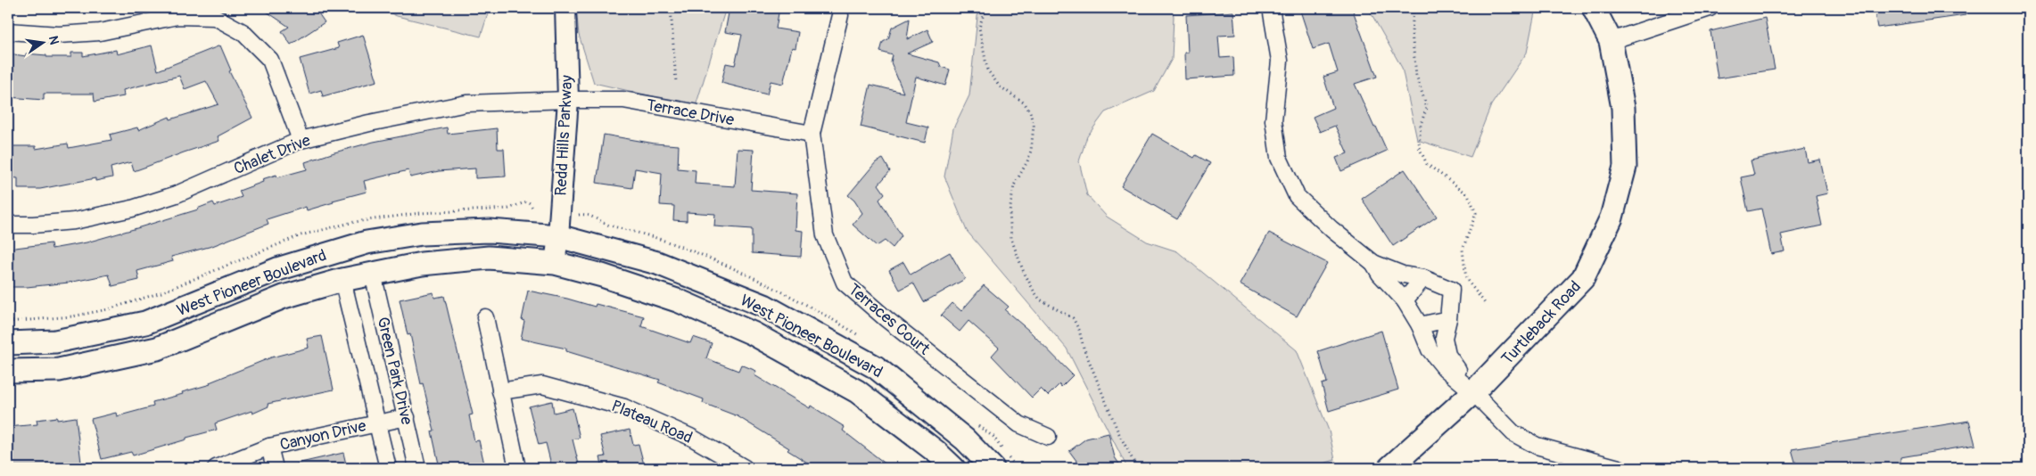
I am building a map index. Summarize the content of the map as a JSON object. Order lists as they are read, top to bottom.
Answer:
{
  "streets": {
    "main road": ["West Pioneer Boulevard", "Turtleback Road"],
    "street": [
      "Terrace Drive",
      "Redd Hills Parkway",
      "Chalet Drive",
      "Terraces Court",
      "Green Park Drive",
      "Plateau Road",
      "Canyon Drive"
    ]
  },
  "crossings": [
    ["Terrace Drive", "Redd Hills Parkway"],
    ["Terrace Drive", "Chalet Drive"],
    ["Terrace Drive", "Terraces Court"],
    ["Redd Hills Parkway", "Chalet Drive"],
    ["Redd Hills Parkway", "West Pioneer Boulevard"],
    ["West Pioneer Boulevard", "Green Park Drive"],
    ["Green Park Drive", "Canyon Drive"]
  ],
  "north": "right"
}
